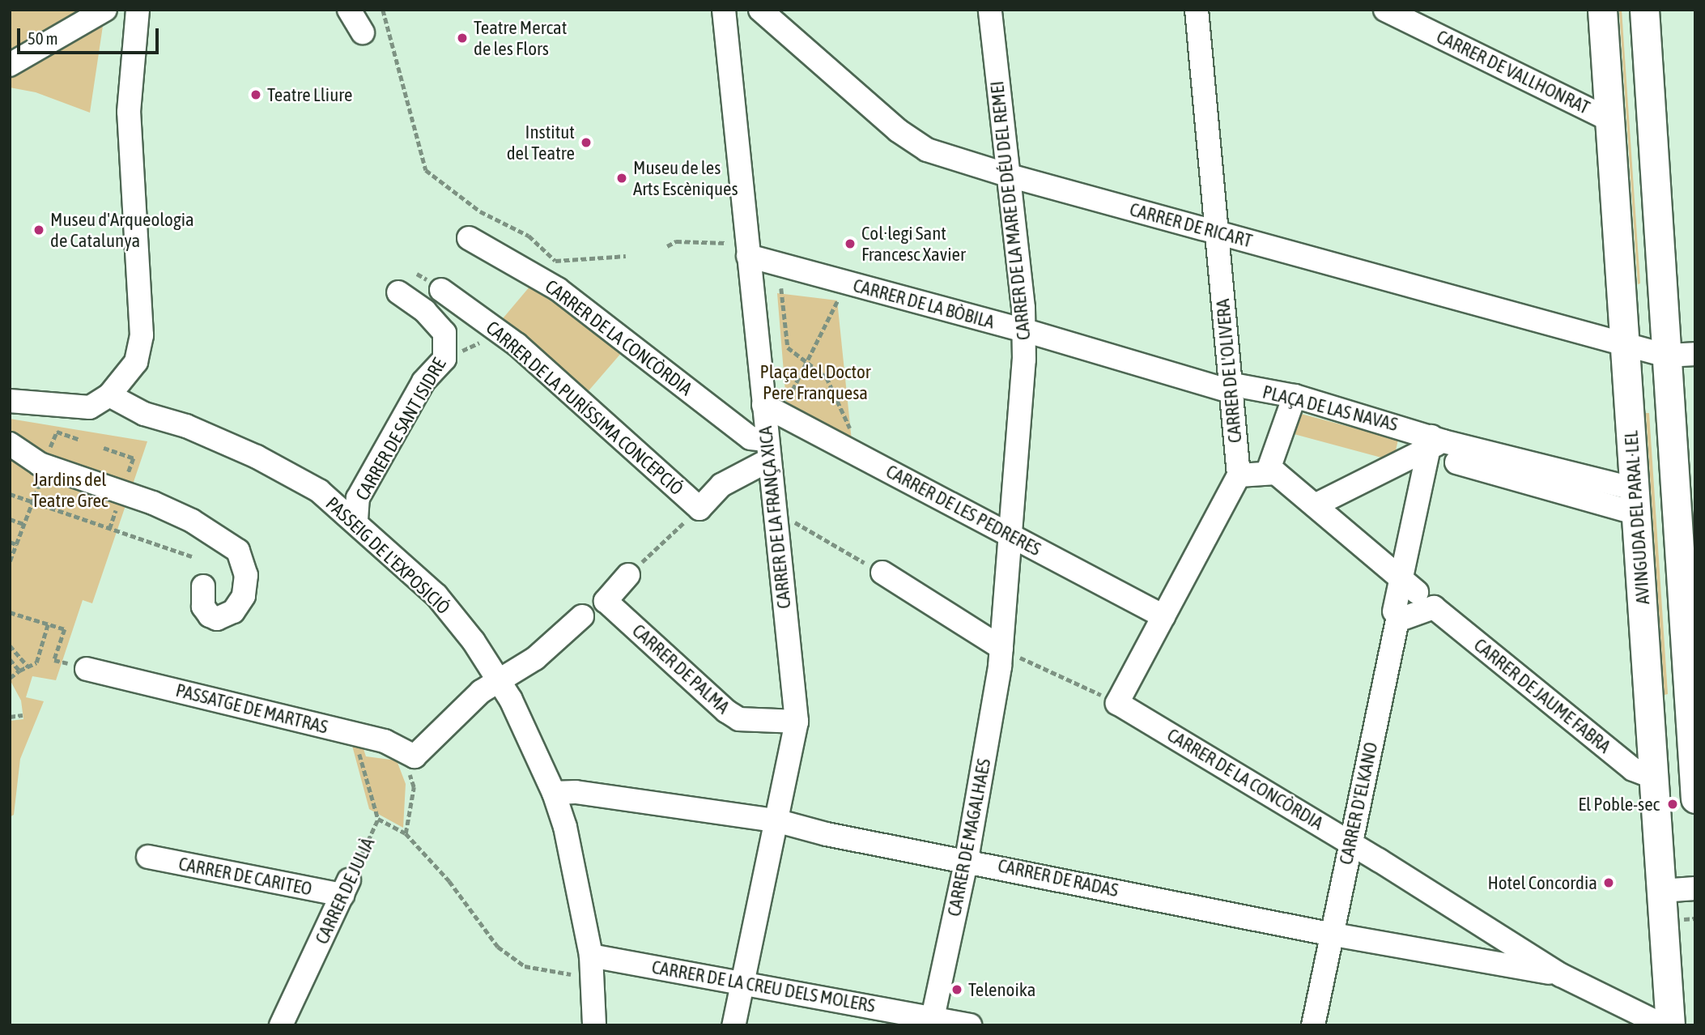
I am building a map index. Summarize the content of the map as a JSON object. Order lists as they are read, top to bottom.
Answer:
{
  "streets": {
    "main road": ["AVINGUDA DEL PARAL·LEL"],
    "street": [
      "CARRER DE VALLHONRAT",
      "CARRER DE LA MARE DE DÉU DEL REMEI",
      "CARRER DE RICART",
      "CARRER DE LA BÒBILA",
      "CARRER DE LA CONCÒRDIA",
      "CARRER DE L'OLIVERA",
      "CARRER DE LA PURÍSSIMA CONCEPCIÓ",
      "PLAÇA DE LAS NAVAS",
      "CARRER DE SANT ISIDRE",
      "CARRER DE LES PEDRERES",
      "CARRER DE LA FRANÇA XICA",
      "PASSEIG DE L'EXPOSICIÓ",
      "CARRER DE PALMA",
      "CARRER DE JAUME FABRA",
      "PASSATGE DE MARTRAS",
      "CARRER D'ELKANO",
      "CARRER DE MAGALHAES",
      "CARRER DE CARITEO",
      "CARRER DE RADAS",
      "CARRER DE JULIÀ",
      "CARRER DE LA CREU DELS MOLERS"
    ]
  },
  "crossings": [
    ["CARRER DE VALLHONRAT", "AVINGUDA DEL PARAL·LEL"],
    ["CARRER DE LA MARE DE DÉU DEL REMEI", "CARRER DE RICART"],
    ["CARRER DE LA MARE DE DÉU DEL REMEI", "CARRER DE LA BÒBILA"],
    ["CARRER DE LA MARE DE DÉU DEL REMEI", "CARRER DE LES PEDRERES"],
    ["CARRER DE LA MARE DE DÉU DEL REMEI", "CARRER DE MAGALHAES"],
    ["CARRER DE RICART", "CARRER DE L'OLIVERA"],
    ["CARRER DE RICART", "AVINGUDA DEL PARAL·LEL"],
    ["CARRER DE LA BÒBILA", "CARRER DE L'OLIVERA"],
    ["CARRER DE LA BÒBILA", "PLAÇA DE LAS NAVAS"],
    ["CARRER DE LA BÒBILA", "CARRER DE LA FRANÇA XICA"],
    ["CARRER DE LA CONCÒRDIA", "CARRER DE LA FRANÇA XICA"],
    ["CARRER DE LA CONCÒRDIA", "AVINGUDA DEL PARAL·LEL"],
    ["CARRER DE LA CONCÒRDIA", "CARRER D'ELKANO"],
    ["CARRER DE LA CONCÒRDIA", "CARRER DE RADAS"],
    ["CARRER DE L'OLIVERA", "PLAÇA DE LAS NAVAS"],
    ["CARRER DE SANT ISIDRE", "PASSEIG DE L'EXPOSICIÓ"],
    ["CARRER DE LES PEDRERES", "CARRER DE LA FRANÇA XICA"],
    ["CARRER DE LA FRANÇA XICA", "CARRER DE PALMA"],
    ["CARRER DE LA FRANÇA XICA", "CARRER DE RADAS"],
    ["CARRER DE LA FRANÇA XICA", "CARRER DE LA CREU DELS MOLERS"],
    ["AVINGUDA DEL PARAL·LEL", "CARRER DE JAUME FABRA"],
    ["PASSEIG DE L'EXPOSICIÓ", "CARRER DE RADAS"],
    ["PASSEIG DE L'EXPOSICIÓ", "CARRER DE LA CREU DELS MOLERS"],
    ["CARRER DE JAUME FABRA", "CARRER D'ELKANO"],
    ["CARRER D'ELKANO", "CARRER DE RADAS"],
    ["CARRER DE MAGALHAES", "CARRER DE RADAS"],
    ["CARRER DE MAGALHAES", "CARRER DE LA CREU DELS MOLERS"],
    ["CARRER DE CARITEO", "CARRER DE JULIÀ"]
  ],
  "parks": ["Plaça del Doctor Pere Franquesa", "Jardins del Teatre Grec"],
  "places": [
    "Teatre Mercat de les Flors",
    "Teatre Lliure",
    "Institut del Teatre",
    "Museu de les Arts Escèniques",
    "Museu d'Arqueologia de Catalunya",
    "Col·legi Sant Francesc Xavier",
    "El Poble-sec",
    "Hotel Concordia",
    "Telenoika"
  ],
  "scale_bar": "50 m"
}
